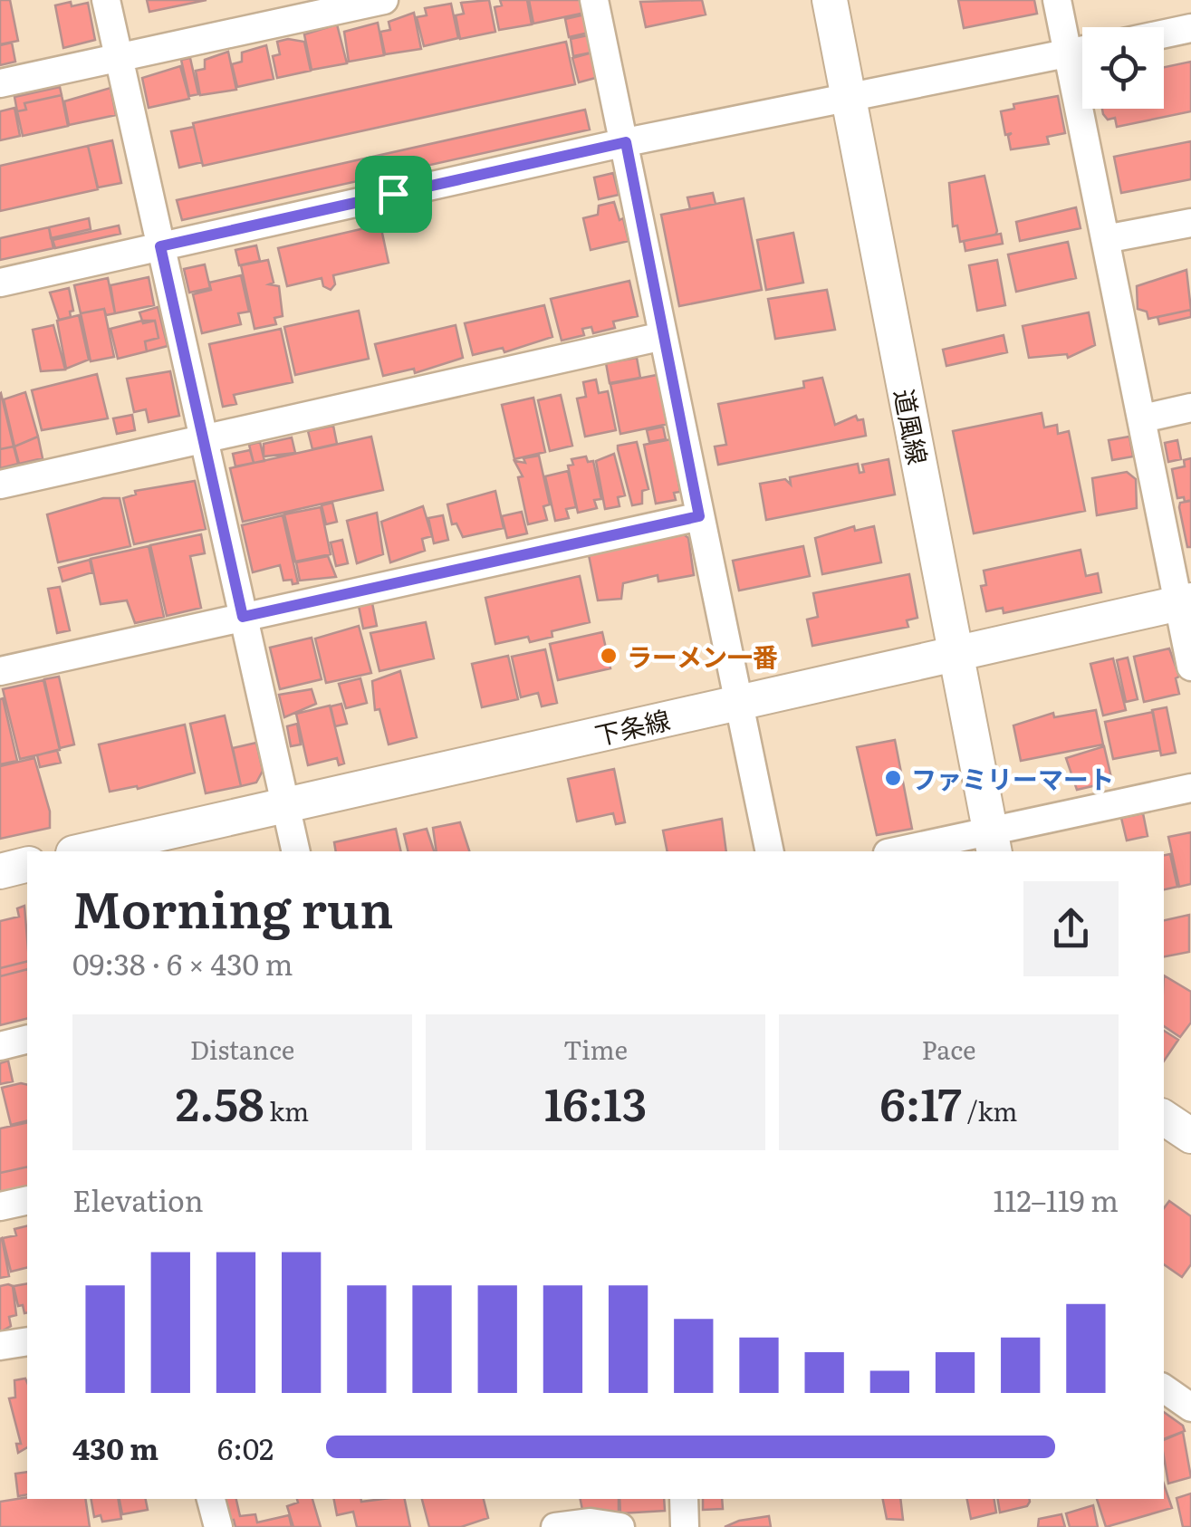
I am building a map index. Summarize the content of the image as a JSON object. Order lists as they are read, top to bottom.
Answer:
{
  "streets": {
    "street": ["道風線", "下条線"]
  },
  "crossings": [
    ["道風線", "下条線"]
  ],
  "places": ["ラーメン一番", "ファミリーマート"],
  "page": {
    "heading": ["Morning run", "09:38 · 6 × 430 m"],
    "stats": [
      ["Distance", "2.58 km"],
      ["Time", "16:13"],
      ["Pace", "6:17 /km"]
    ],
    "chart": ["Elevation", "112–119 m"],
    "list": [
      {
        "name": "430 m",
        "note": "6:02"
      }
    ]
  }
}
